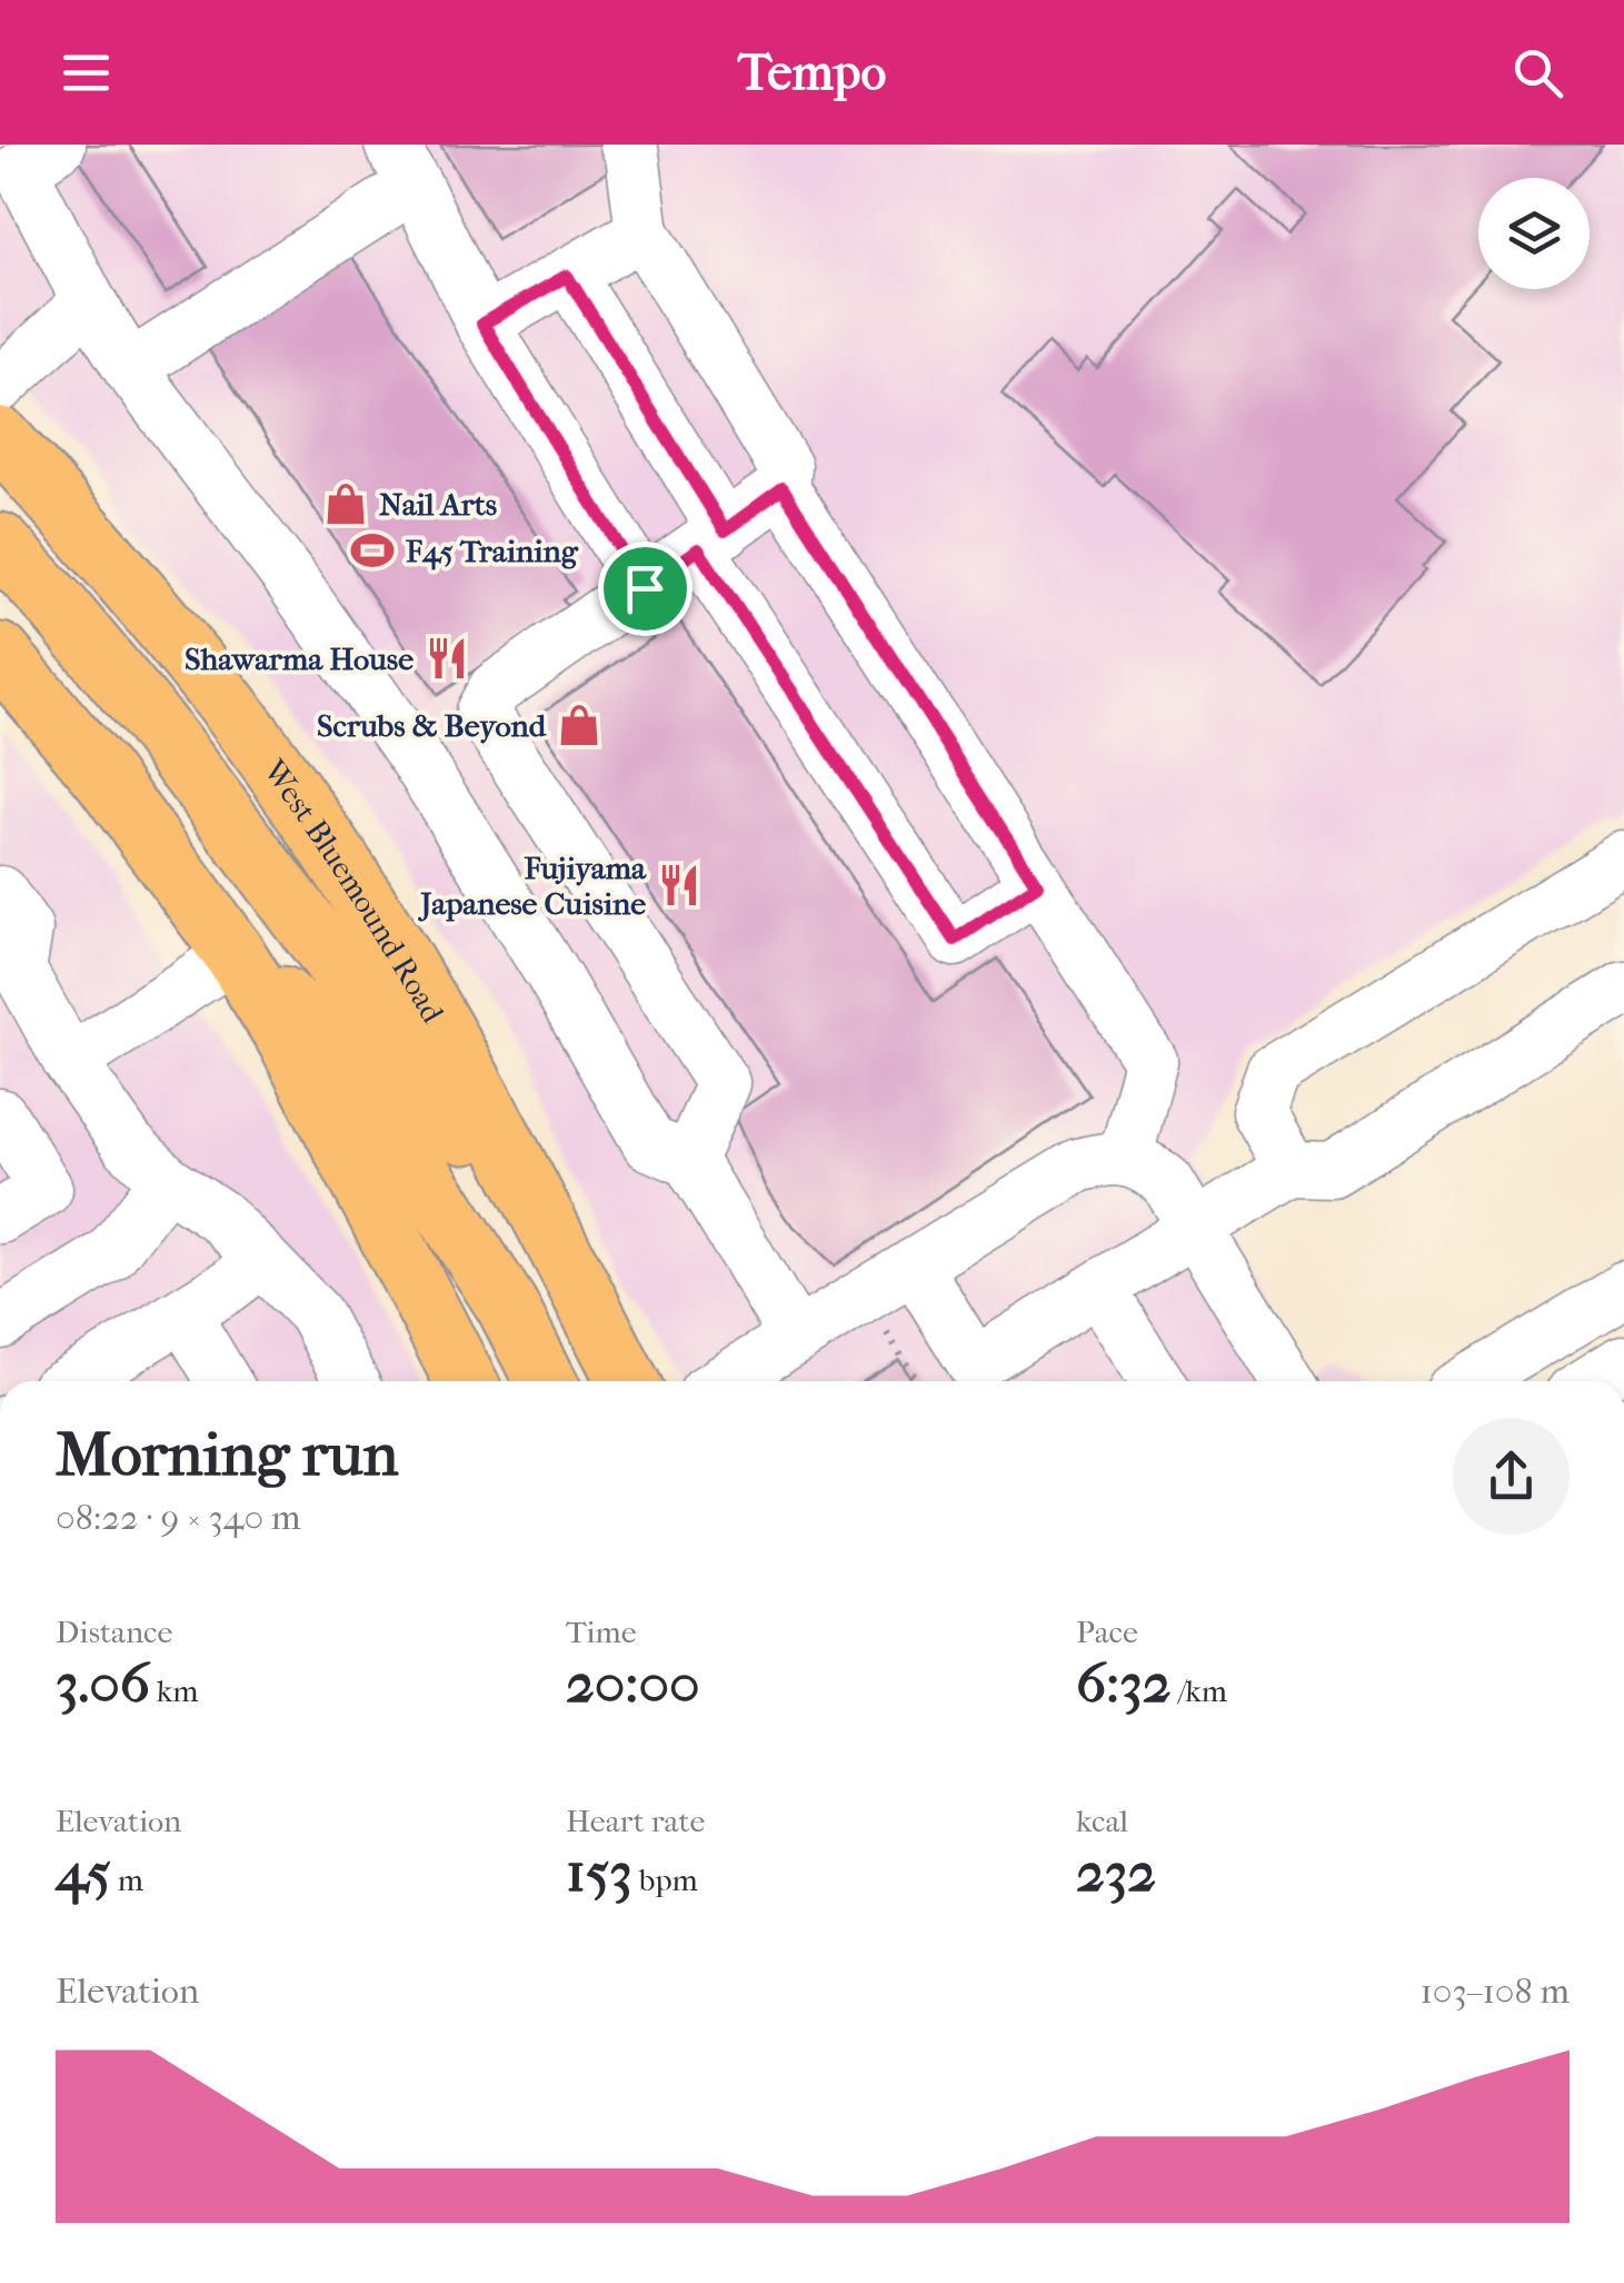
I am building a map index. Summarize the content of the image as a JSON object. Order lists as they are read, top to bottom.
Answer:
{
  "streets": {
    "main road": ["West Bluemound Road"]
  },
  "places": {
    "shop": ["Nail Arts", "Scrubs & Beyond"],
    "sports": ["F45 Training"],
    "restaurant": ["Shawarma House", "Fujiyama Japanese Cuisine"]
  },
  "page": {
    "header": "Tempo",
    "heading": ["Morning run", "08:22 · 9 × 340 m"],
    "stats": [
      ["Distance", "3.06 km"],
      ["Time", "20:00"],
      ["Pace", "6:32 /km"],
      ["Elevation", "45 m"],
      ["Heart rate", "153 bpm"],
      ["kcal", "232"]
    ],
    "chart": ["Elevation", "103–108 m"]
  }
}
